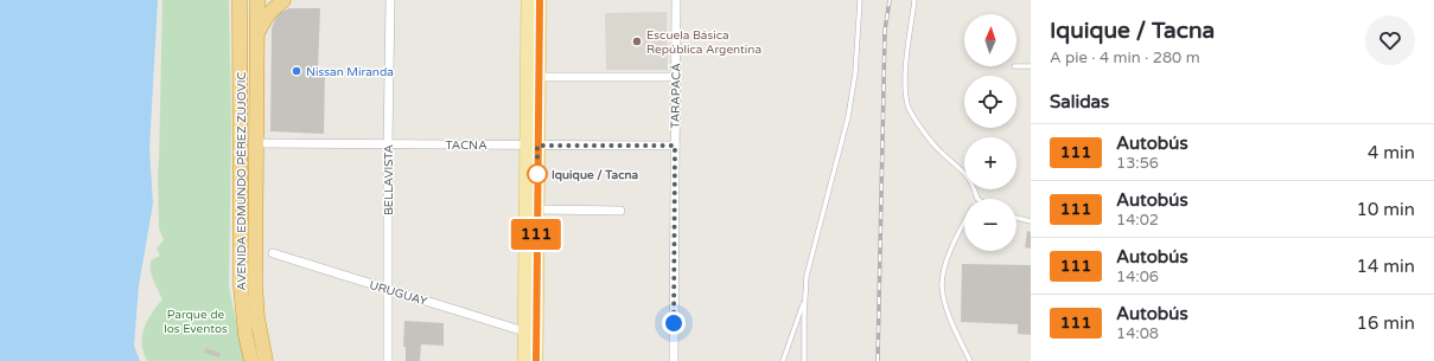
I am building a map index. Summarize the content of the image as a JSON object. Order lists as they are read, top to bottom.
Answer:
{
  "streets": {
    "highway": ["AVENIDA EDMUNDO PÉREZ ZUJOVIC"],
    "street": [
      "TARAPACÁ",
      "TACNA",
      "BELLAVISTA",
      "URUGUAY"
    ]
  },
  "crossings": [
    ["TARAPACÁ", "TACNA"],
    ["TACNA", "BELLAVISTA"],
    ["TACNA", "AVENIDA EDMUNDO PÉREZ ZUJOVIC"],
    ["BELLAVISTA", "URUGUAY"]
  ],
  "parks": ["Parque de los Eventos"],
  "places": ["Escuela Básica República Argentina", "Nissan Miranda", "Iquique / Tacna"],
  "lines": ["bus line 111"],
  "north": "top",
  "page": {
    "on_map": "111",
    "heading": [
      ["Iquique / Tacna", "A pie · 4 min · 280 m"],
      "Salidas"
    ],
    "map_buttons": ["+", "−"],
    "list": [
      {
        "mark": "111",
        "name": "Autobús",
        "note": "13:56",
        "value": "4 min"
      },
      {
        "mark": "111",
        "name": "Autobús",
        "note": "14:02",
        "value": "10 min"
      },
      {
        "mark": "111",
        "name": "Autobús",
        "note": "14:06",
        "value": "14 min"
      },
      {
        "mark": "111",
        "name": "Autobús",
        "note": "14:08",
        "value": "16 min"
      }
    ]
  }
}
